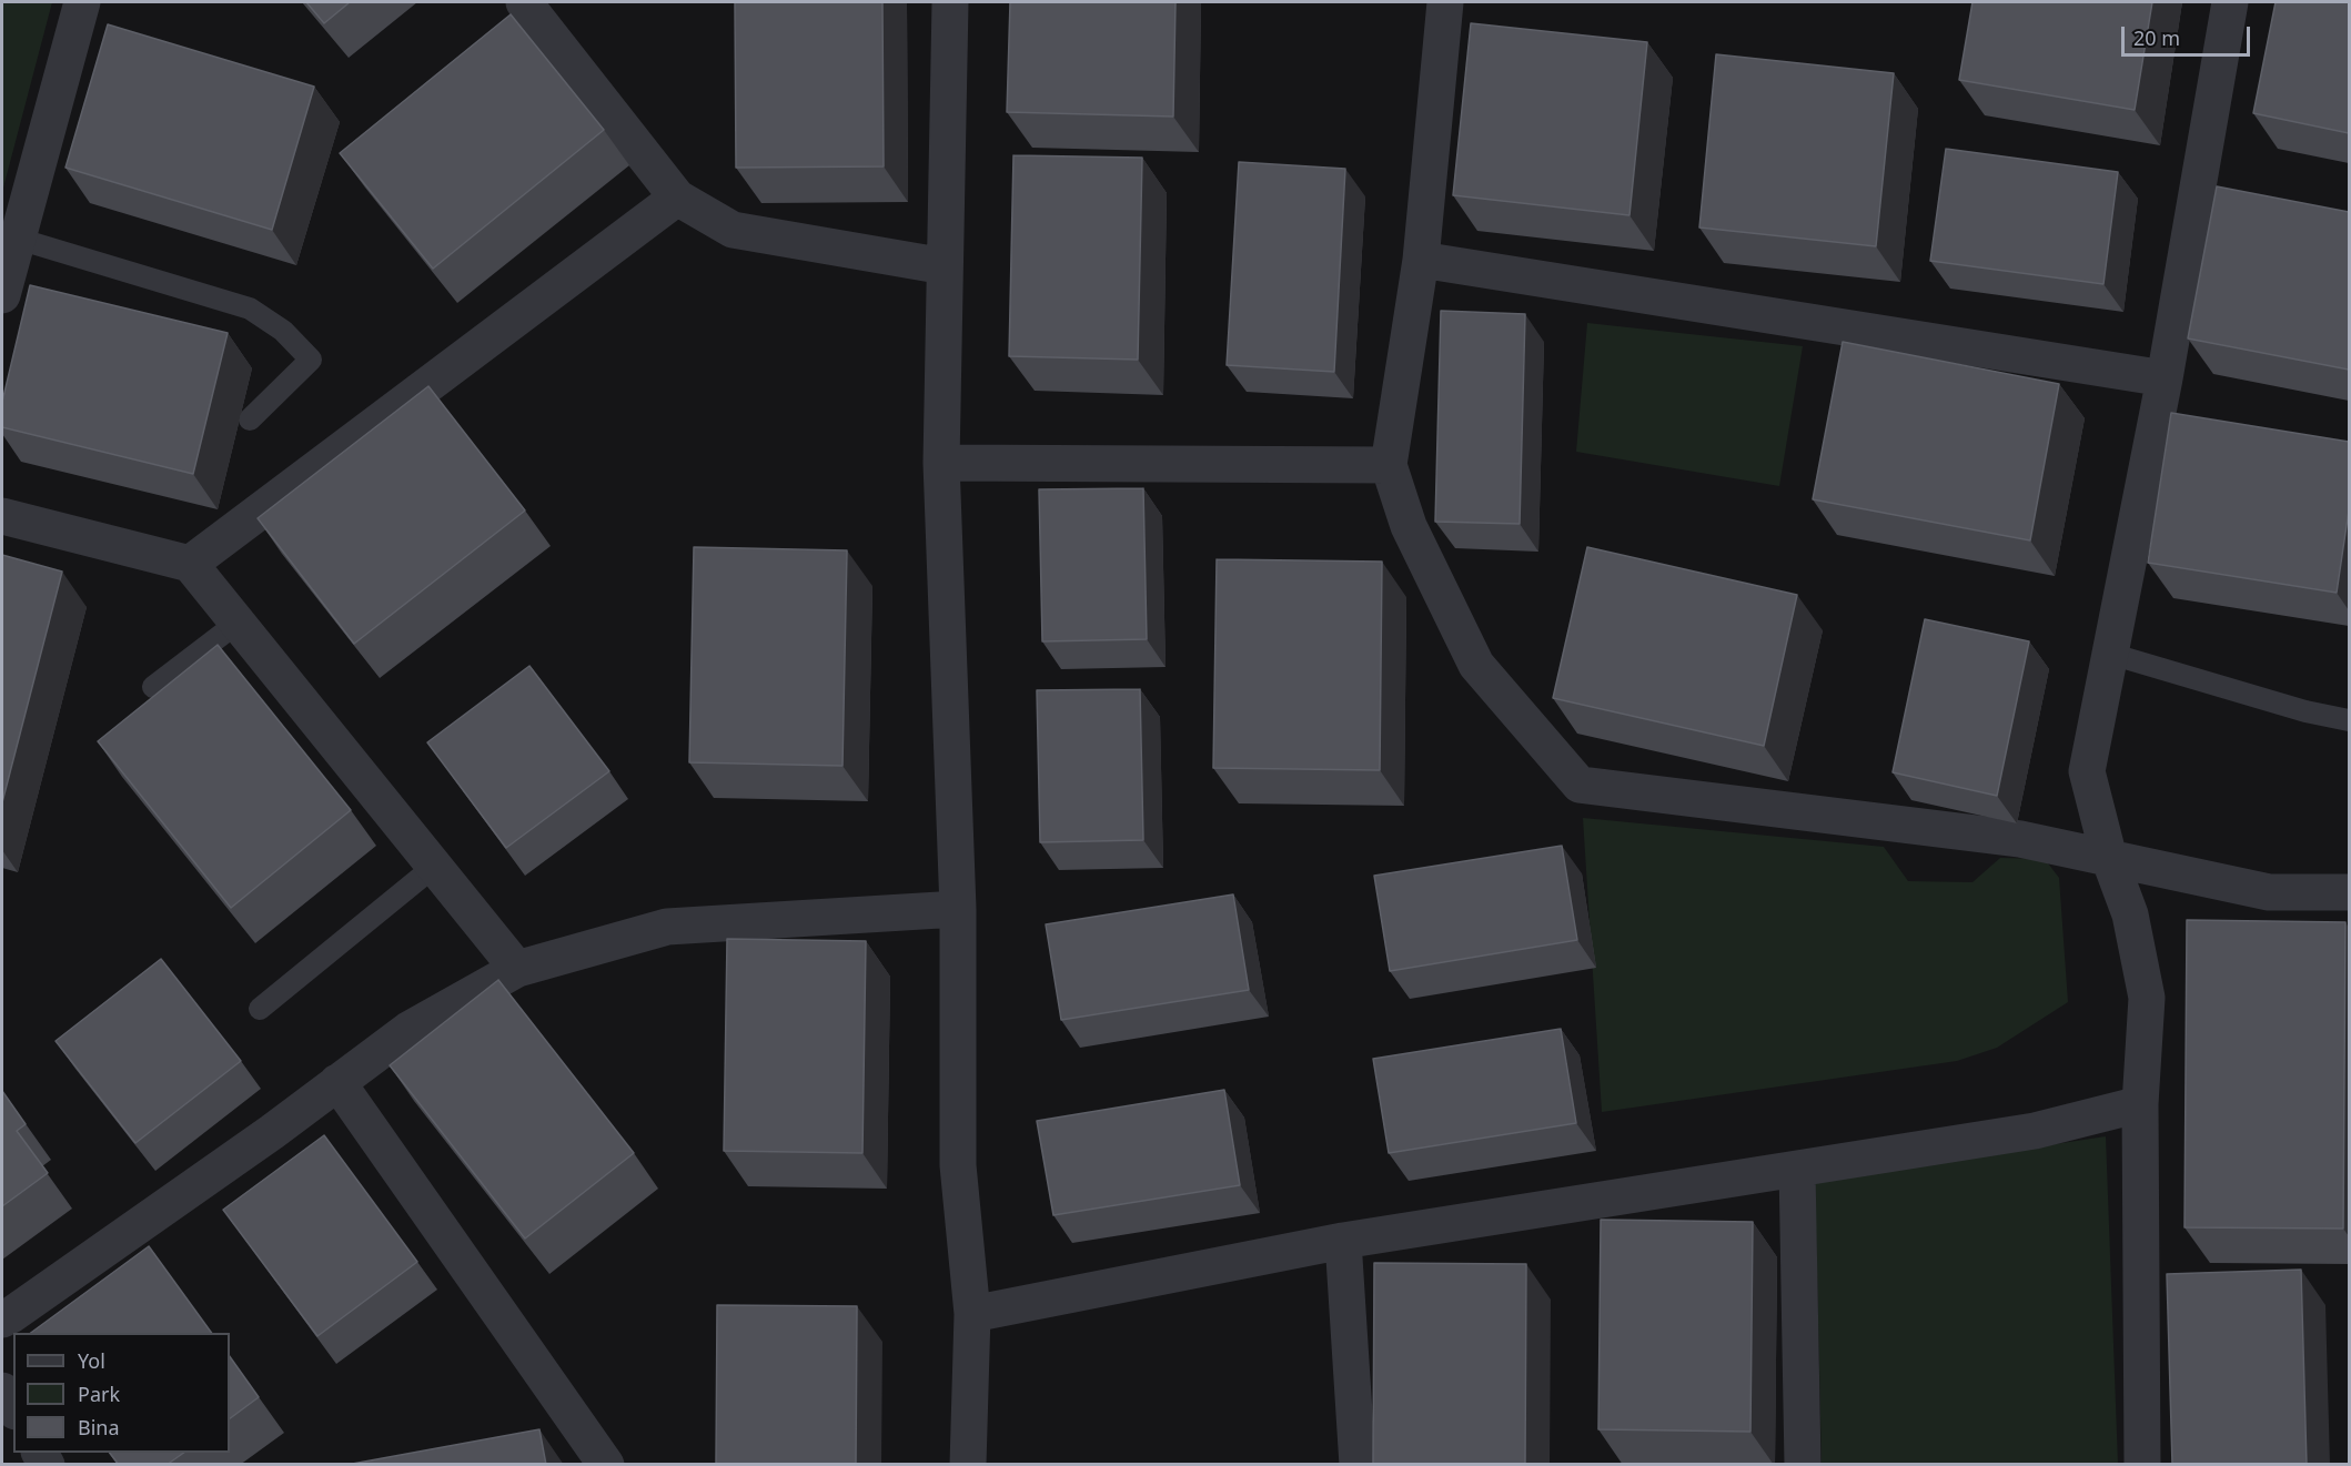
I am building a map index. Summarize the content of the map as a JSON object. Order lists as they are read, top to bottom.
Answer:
{
  "legend": ["Yol", "Park", "Bina"],
  "scale_bar": "20 m"
}
